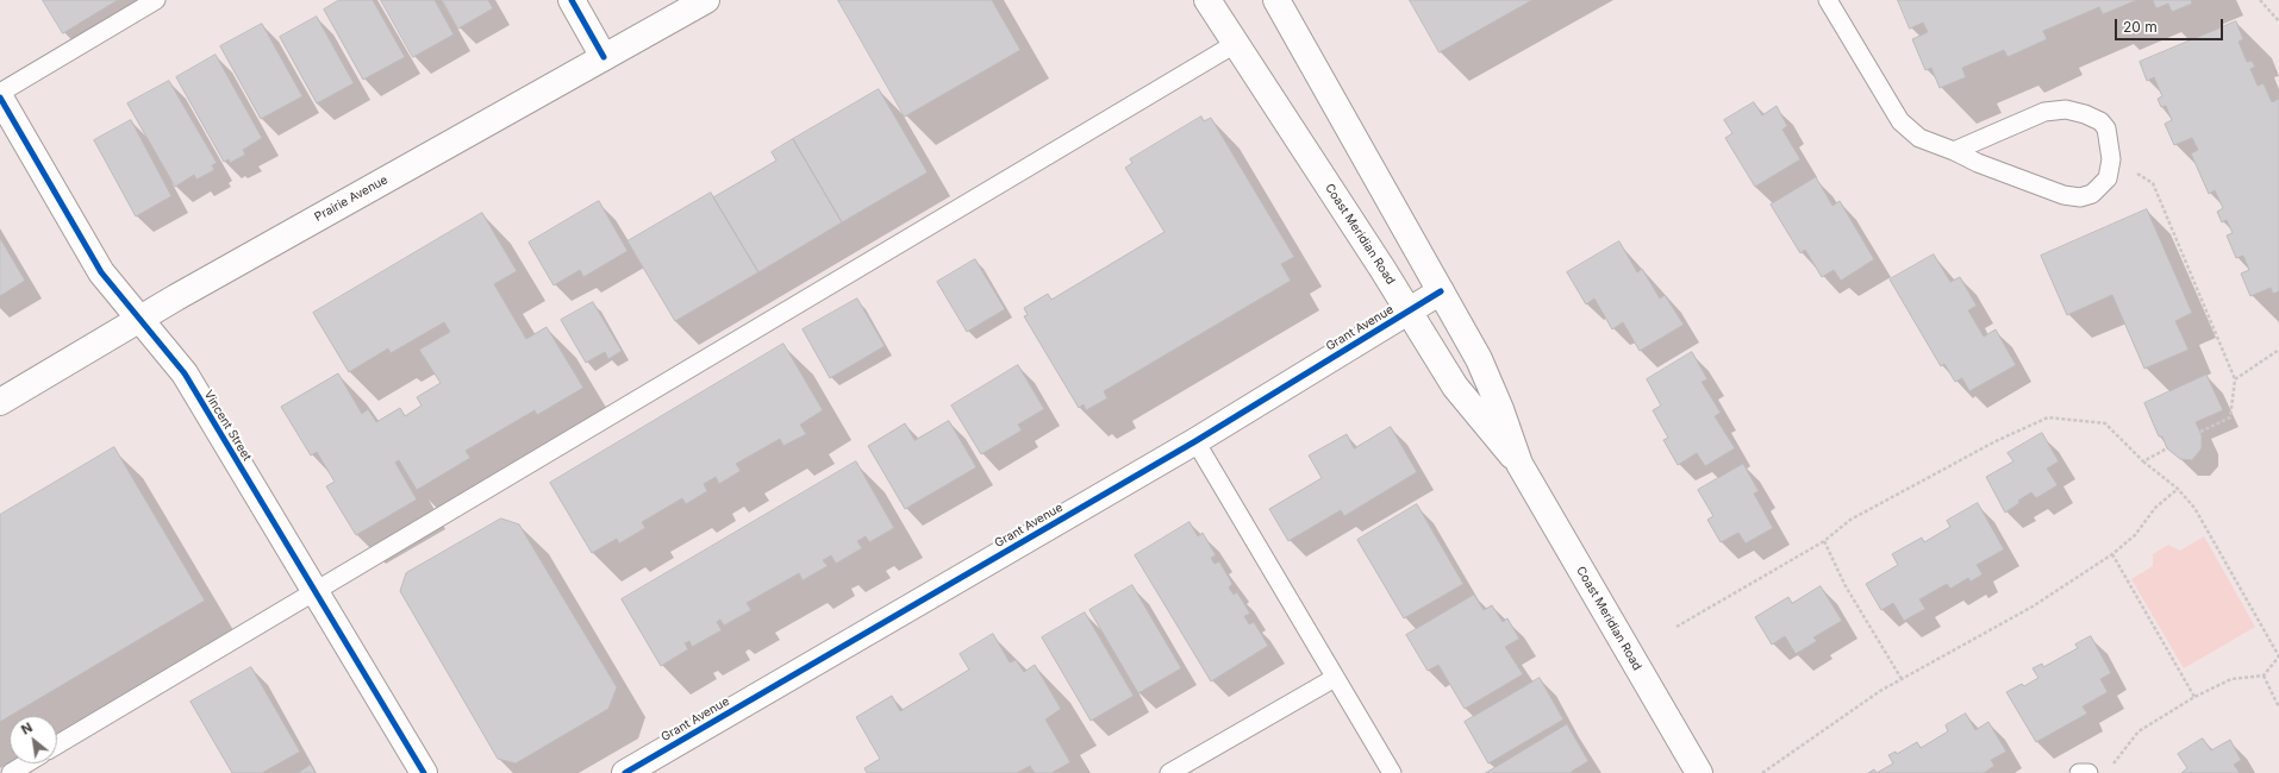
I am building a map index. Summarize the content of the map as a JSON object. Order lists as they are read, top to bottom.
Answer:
{
  "streets": {
    "main road": [
      "Prairie Avenue",
      "Coast Meridian Road",
      "Grant Avenue",
      "Vincent Street"
    ]
  },
  "crossings": [
    ["Prairie Avenue", "Vincent Street"],
    ["Coast Meridian Road", "Grant Avenue"]
  ],
  "scale_bar": "20 m",
  "north": "top left"
}
